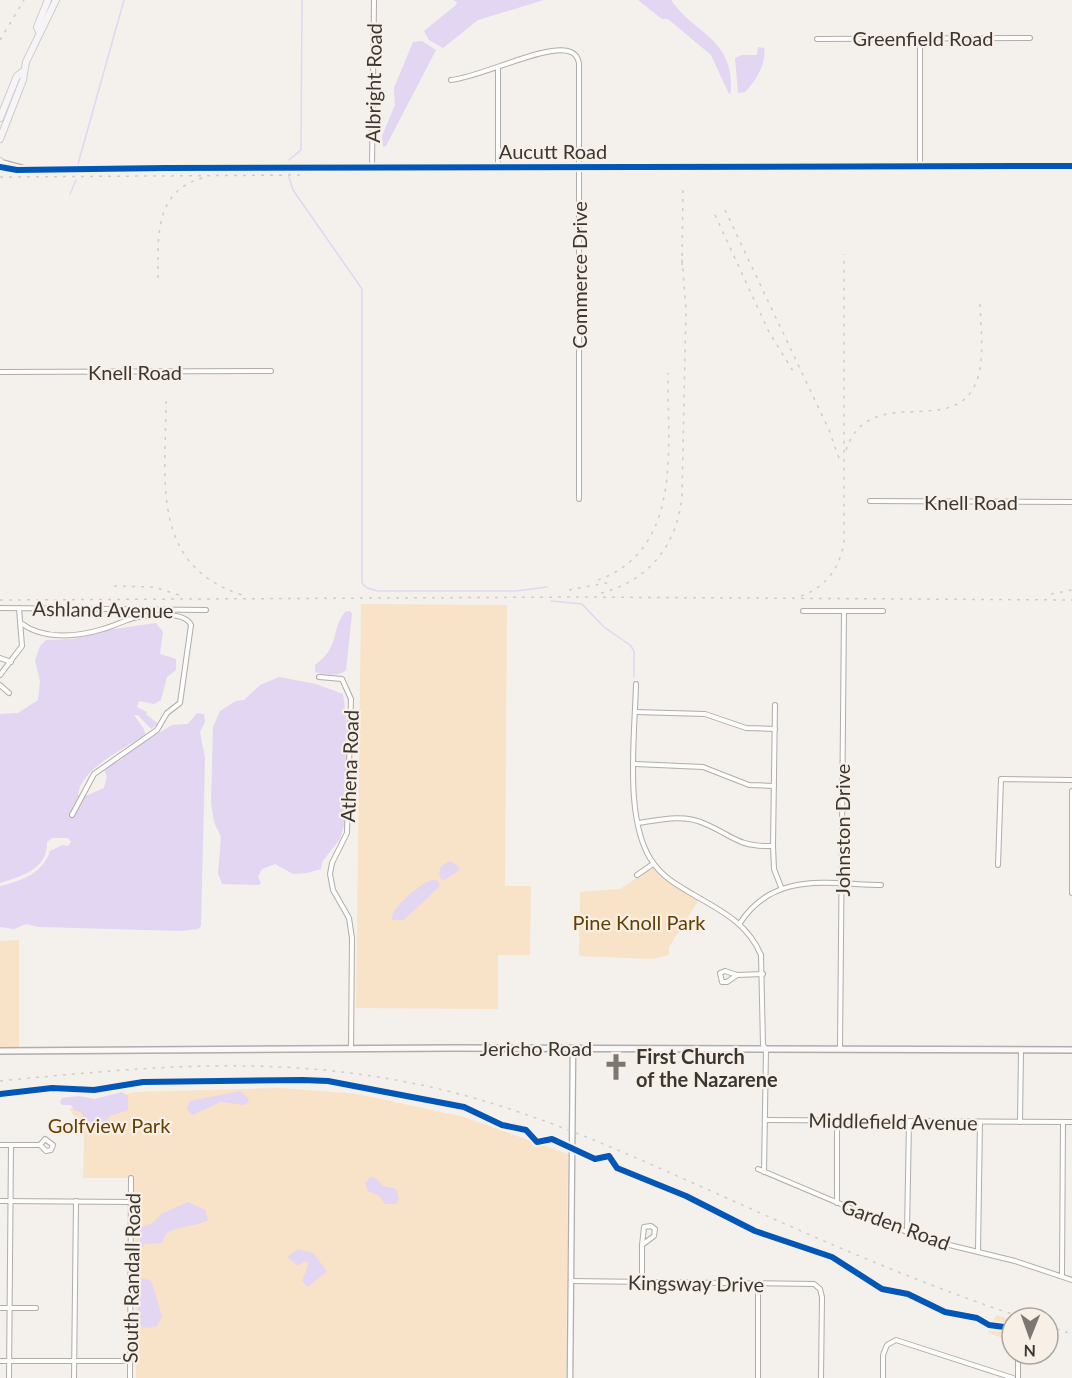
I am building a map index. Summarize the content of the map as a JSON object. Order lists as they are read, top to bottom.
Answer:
{
  "streets": {
    "main road": ["Jericho Road"],
    "street": [
      "Greenfield Road",
      "Albright Road",
      "Aucutt Road",
      "Commerce Drive",
      "Knell Road",
      "Ashland Avenue",
      "Athena Road",
      "Johnston Drive",
      "Middlefield Avenue",
      "Garden Road",
      "South Randall Road",
      "Kingsway Drive"
    ]
  },
  "crossings": [
    ["Albright Road", "Aucutt Road"],
    ["Aucutt Road", "Commerce Drive"],
    ["Athena Road", "Jericho Road"],
    ["Johnston Drive", "Jericho Road"]
  ],
  "parks": ["Pine Knoll Park", "Golfview Park"],
  "places": {
    "church": ["First Church of the Nazarene"]
  },
  "north": "bottom"
}
